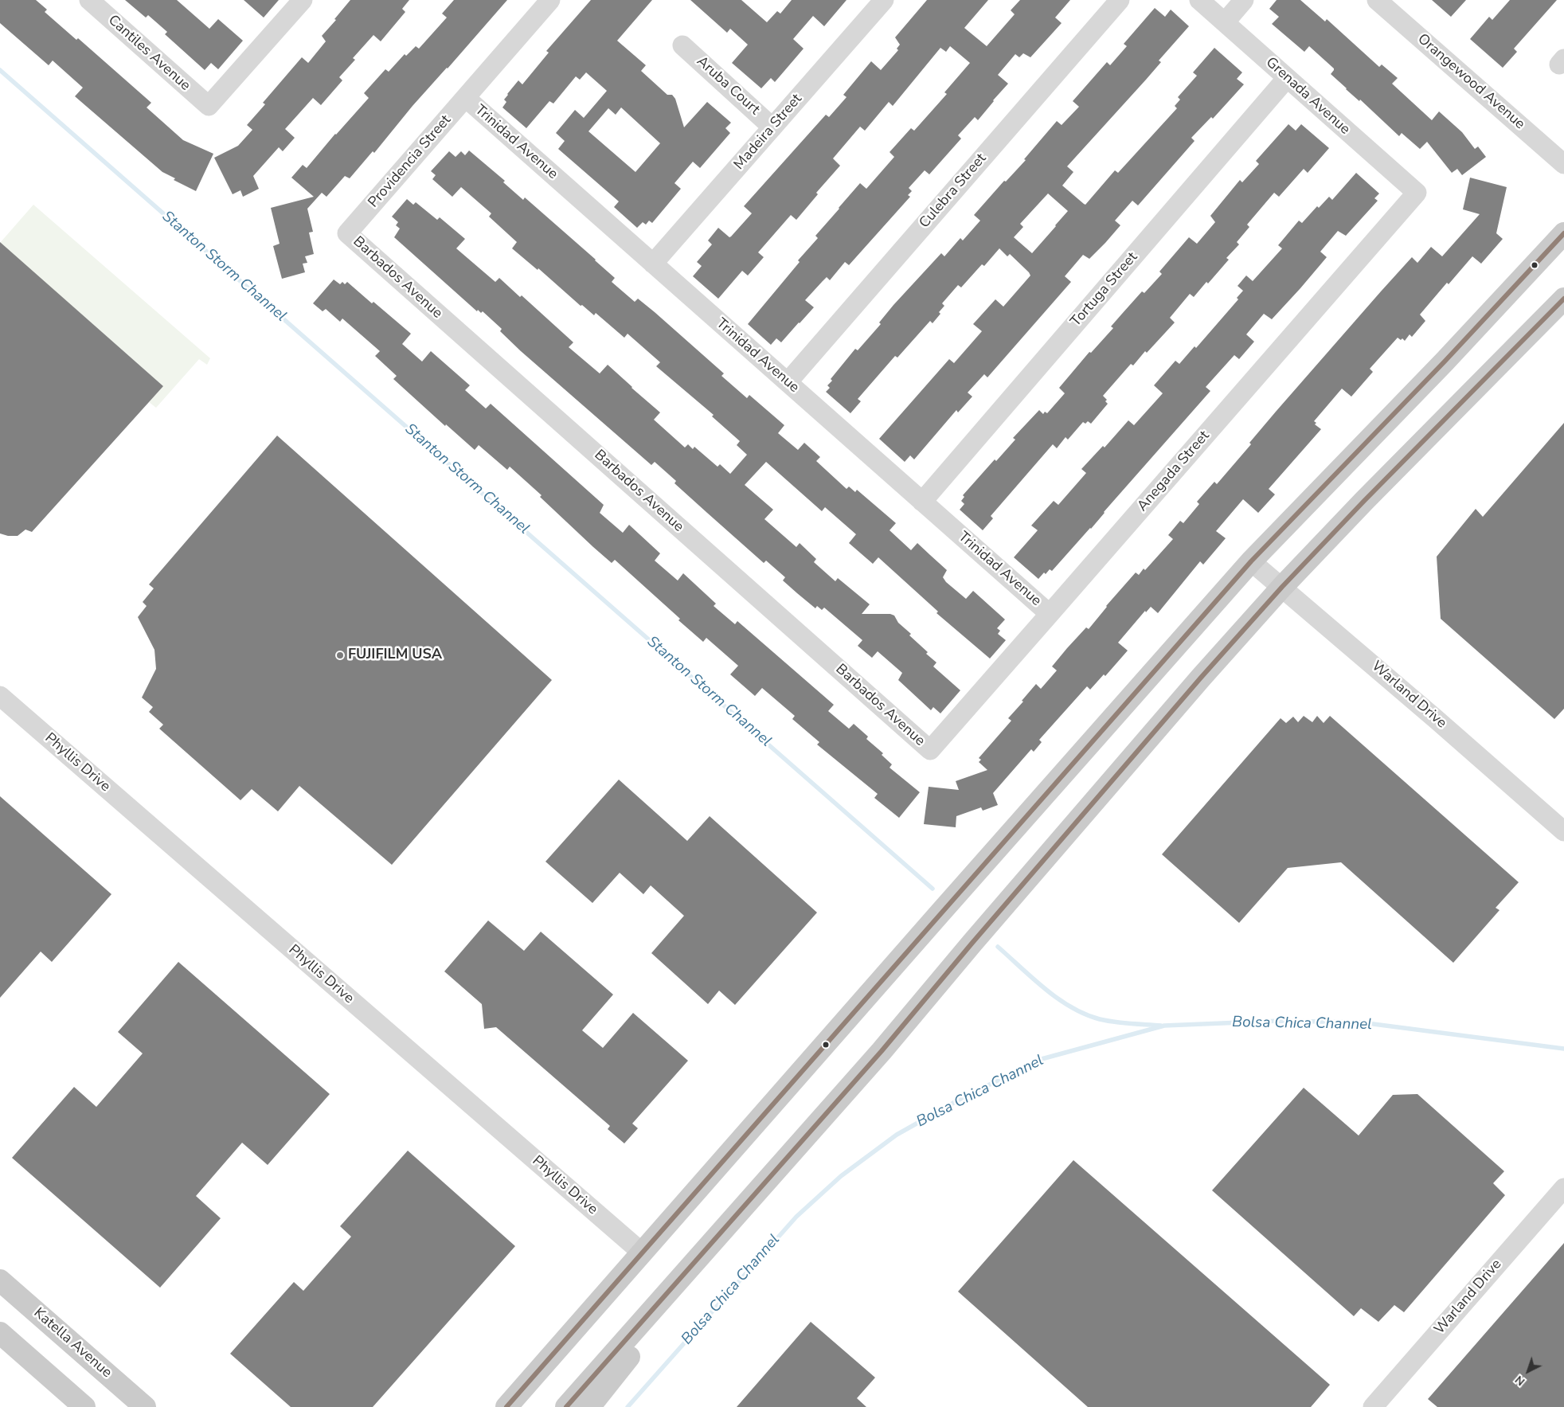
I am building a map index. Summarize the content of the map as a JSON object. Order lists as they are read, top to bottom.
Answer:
{
  "streets": {
    "main road": ["Katella Avenue"],
    "street": [
      "Cantiles Avenue",
      "Orangewood Avenue",
      "Aruba Court",
      "Grenada Avenue",
      "Madeira Street",
      "Trinidad Avenue",
      "Providencia Street",
      "Culebra Street",
      "Barbados Avenue",
      "Tortuga Street",
      "Anegada Street",
      "Warland Drive",
      "Phyllis Drive"
    ]
  },
  "crossings": [
    ["Aruba Court", "Madeira Street"],
    ["Grenada Avenue", "Tortuga Street"],
    ["Grenada Avenue", "Anegada Street"],
    ["Madeira Street", "Trinidad Avenue"],
    ["Trinidad Avenue", "Providencia Street"],
    ["Trinidad Avenue", "Culebra Street"],
    ["Trinidad Avenue", "Tortuga Street"],
    ["Trinidad Avenue", "Anegada Street"],
    ["Providencia Street", "Barbados Avenue"],
    ["Barbados Avenue", "Anegada Street"]
  ],
  "water": ["Stanton Storm Channel", "Bolsa Chica Channel"],
  "places": ["FUJIFILM USA"],
  "north": "bottom left"
}
